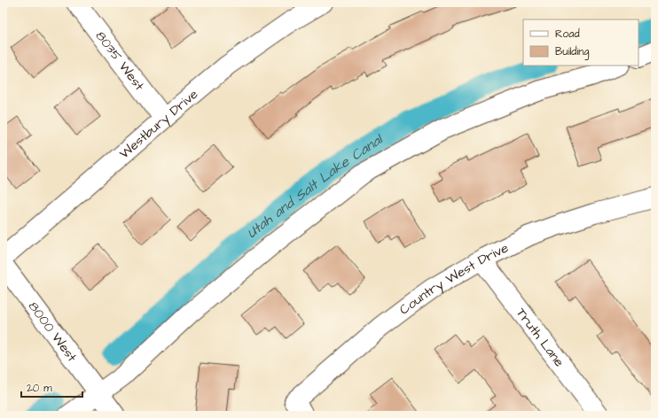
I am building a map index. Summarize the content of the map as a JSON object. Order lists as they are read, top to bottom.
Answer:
{
  "streets": {
    "street": [
      "8035 West",
      "Westbury Drive",
      "Country West Drive",
      "8000 West",
      "Truth Lane"
    ]
  },
  "crossings": [
    ["8035 West", "Westbury Drive"],
    ["Country West Drive", "Truth Lane"]
  ],
  "water": ["Utah and Salt Lake Canal"],
  "legend": ["Road", "Building"],
  "scale_bar": "20 m"
}
